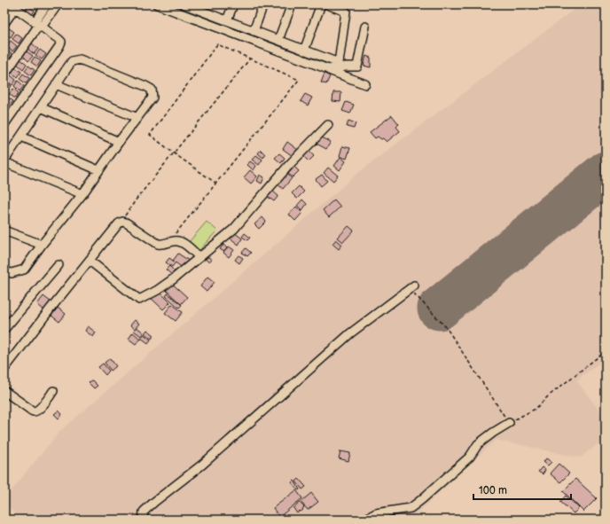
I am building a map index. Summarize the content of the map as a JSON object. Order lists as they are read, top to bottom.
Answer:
{
  "scale_bar": "100 m"
}
